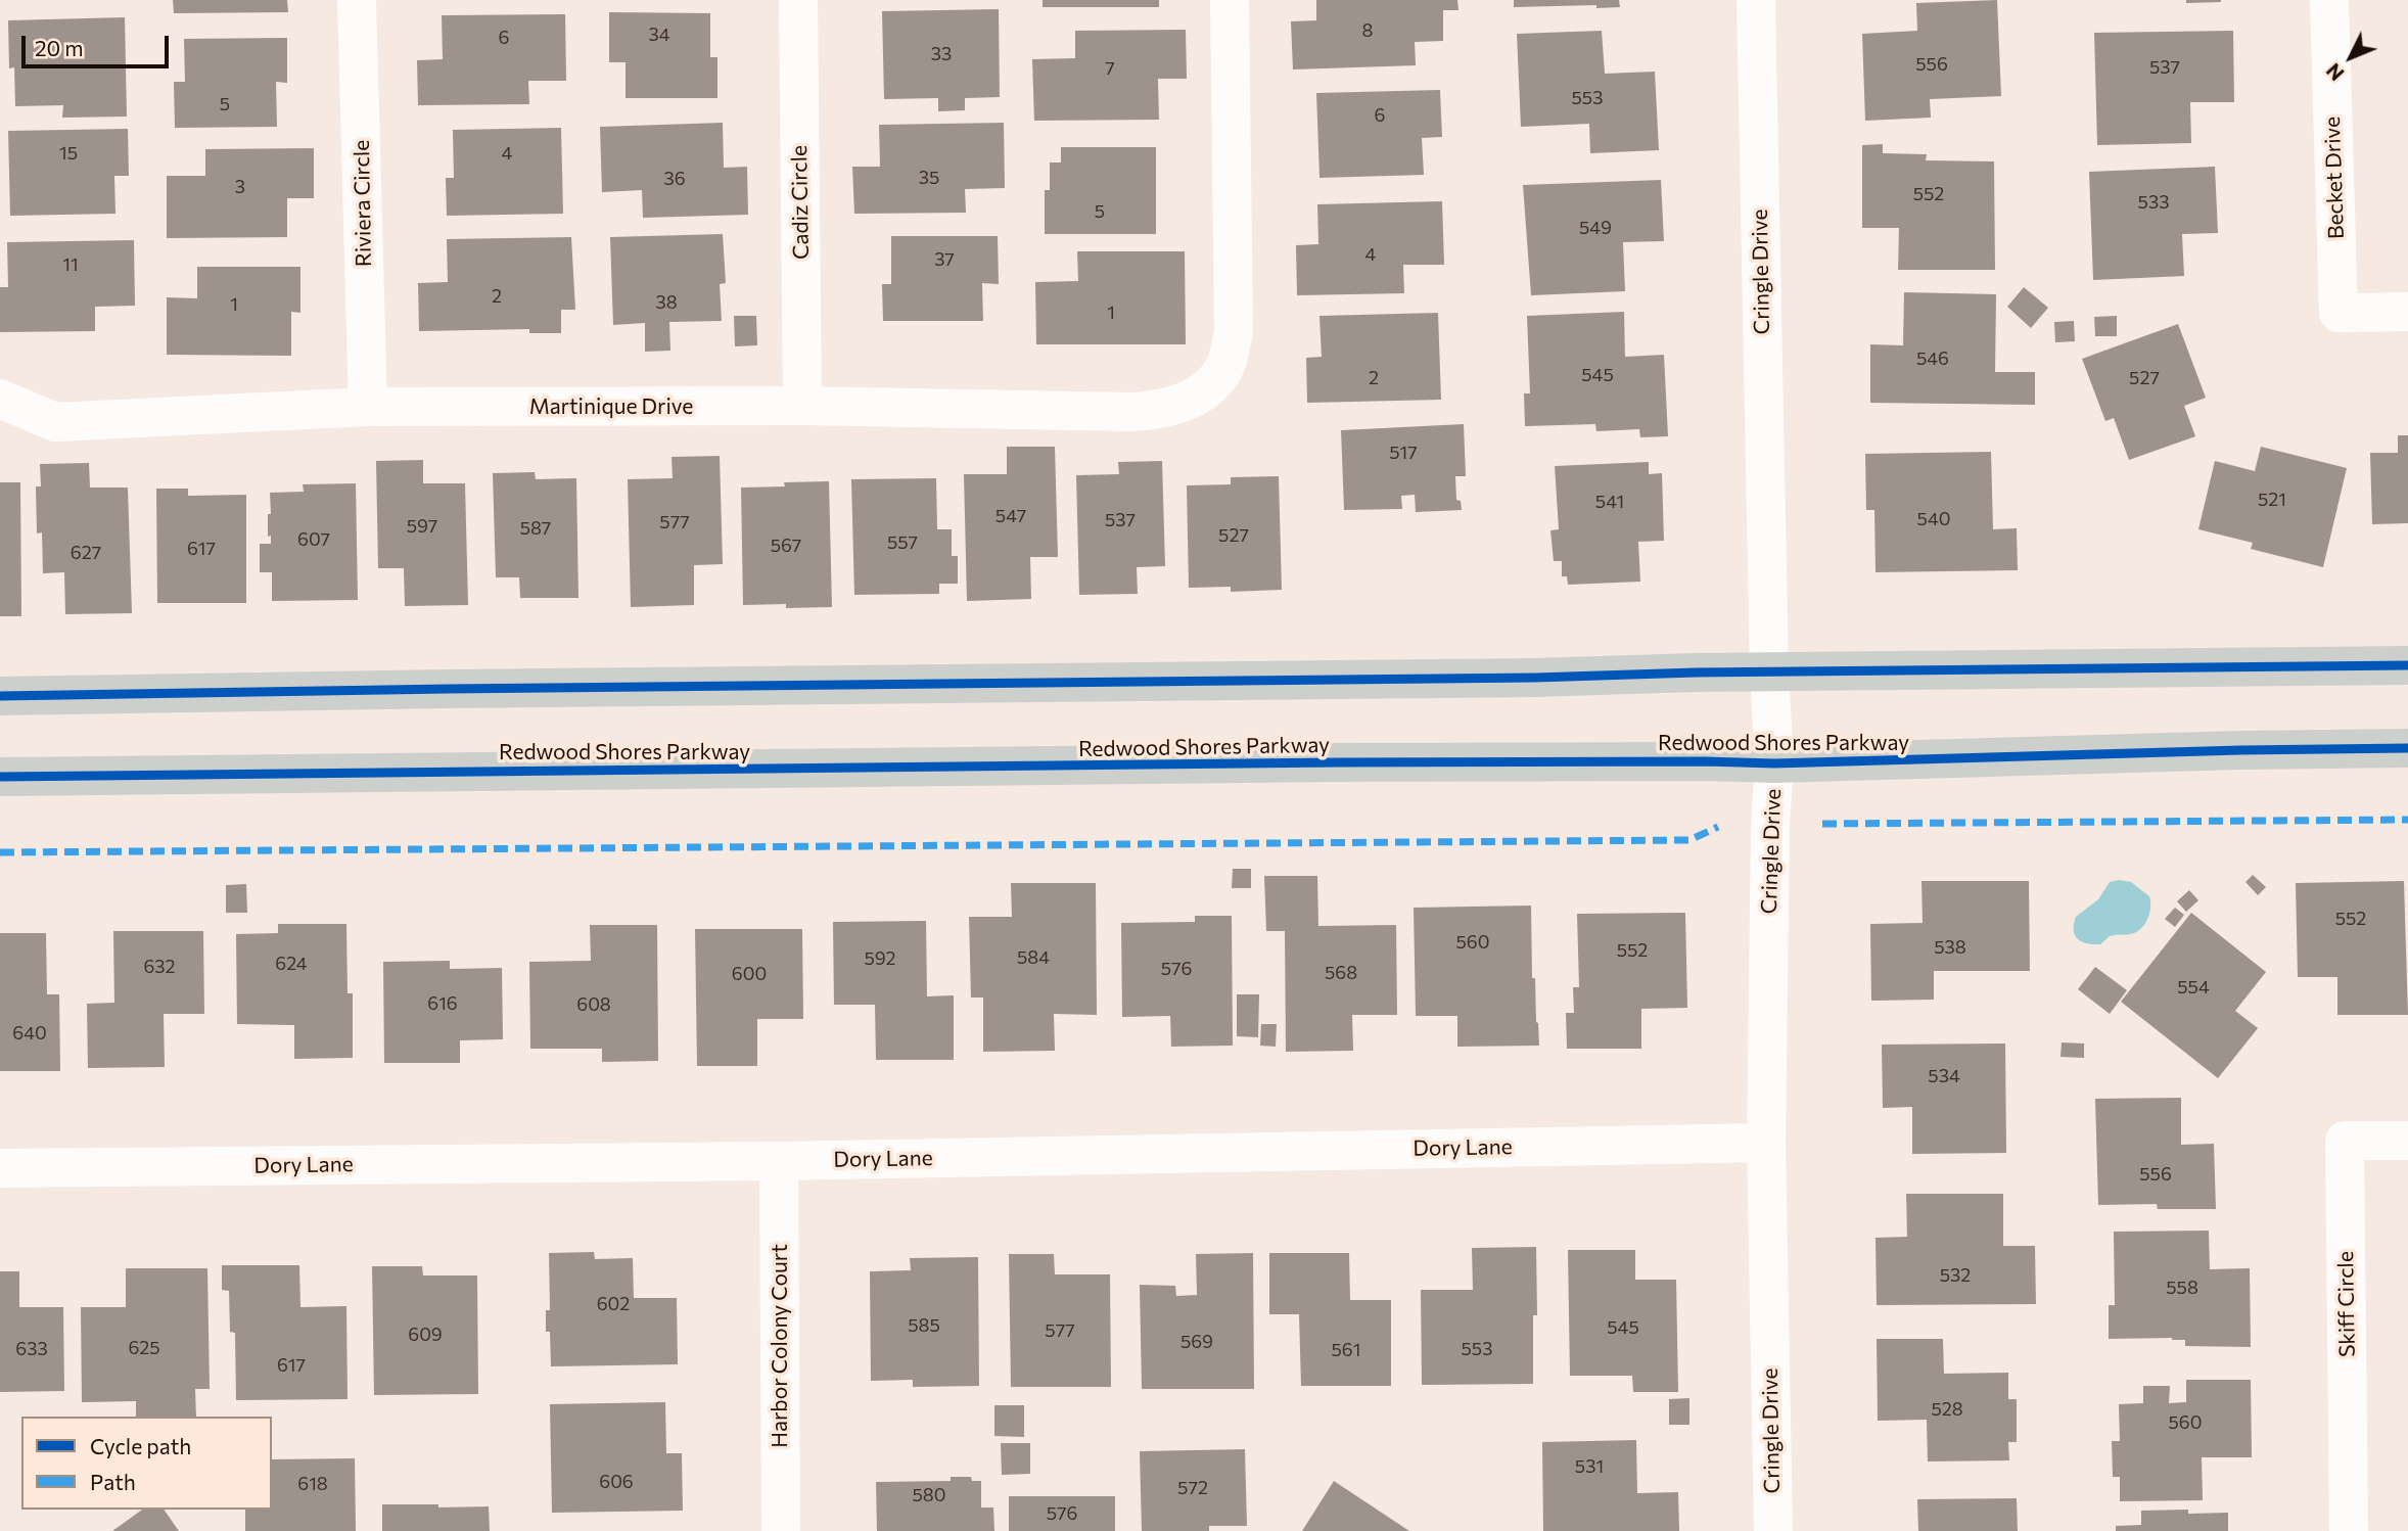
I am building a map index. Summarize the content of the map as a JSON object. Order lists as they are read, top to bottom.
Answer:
{
  "streets": {
    "main road": ["Redwood Shores Parkway"],
    "street": [
      "Becket Drive",
      "Cadiz Circle",
      "Riviera Circle",
      "Cringle Drive",
      "Martinique Drive",
      "Dory Lane",
      "Skiff Circle",
      "Harbor Colony Court"
    ]
  },
  "crossings": [
    ["Cadiz Circle", "Martinique Drive"],
    ["Riviera Circle", "Martinique Drive"],
    ["Cringle Drive", "Redwood Shores Parkway"],
    ["Cringle Drive", "Dory Lane"],
    ["Dory Lane", "Harbor Colony Court"]
  ],
  "house_numbers": [
    "8",
    "34",
    "6",
    "33",
    "556",
    "537",
    "7",
    "553",
    "5",
    "6",
    "15",
    "4",
    "35",
    "36",
    "3",
    "552",
    "533",
    "5",
    "549",
    "4",
    "37",
    "11",
    "2",
    "38",
    "1",
    "1",
    "546",
    "545",
    "2",
    "527",
    "517",
    "521",
    "541",
    "547",
    "540",
    "537",
    "577",
    "597",
    "587",
    "527",
    "607",
    "557",
    "567",
    "617",
    "627",
    "552",
    "560",
    "538",
    "552",
    "584",
    "592",
    "624",
    "632",
    "576",
    "568",
    "600",
    "554",
    "616",
    "608",
    "640",
    "534",
    "556",
    "532",
    "558",
    "602",
    "585",
    "545",
    "577",
    "609",
    "569",
    "625",
    "633",
    "553",
    "561",
    "617",
    "528",
    "560",
    "531",
    "606",
    "618",
    "572",
    "580",
    "576"
  ],
  "legend": ["Cycle path", "Path"],
  "scale_bar": "20 m",
  "north": "bottom left"
}
